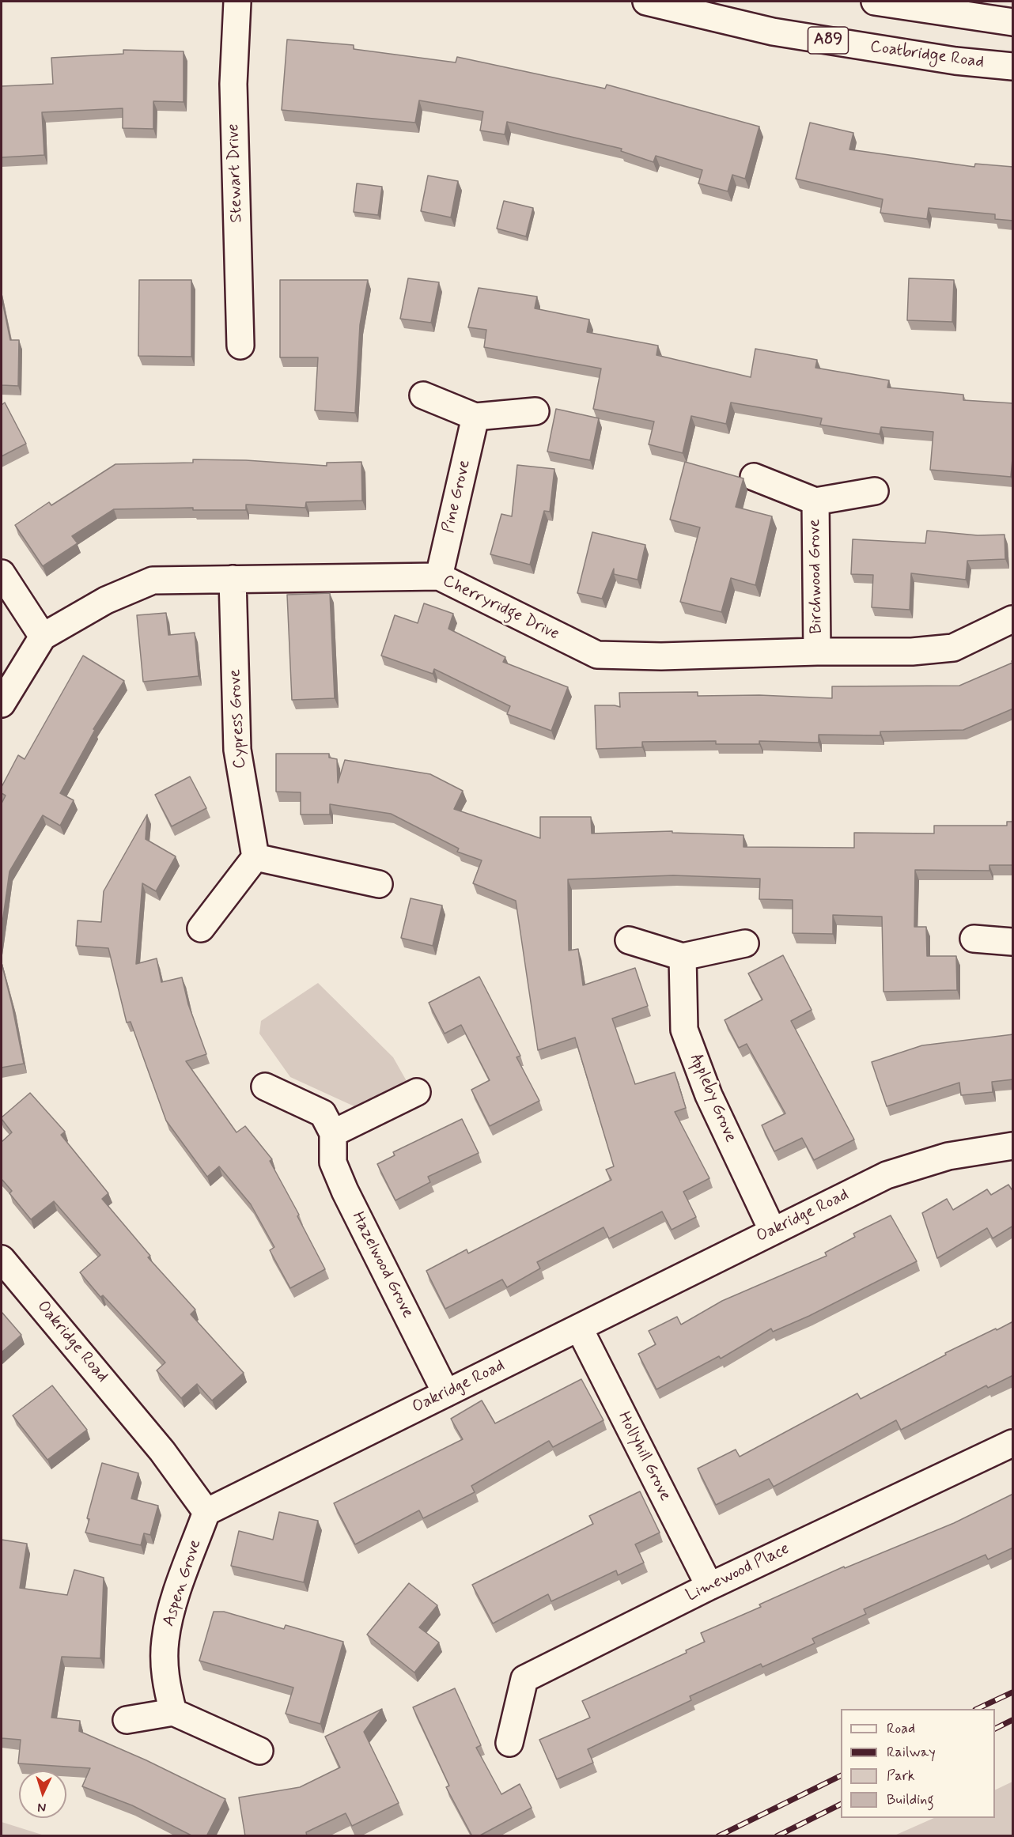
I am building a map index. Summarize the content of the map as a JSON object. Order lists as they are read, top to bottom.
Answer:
{
  "streets": {
    "street": [
      "A89",
      "Coatbridge Road",
      "Stewart Drive",
      "Pine Grove",
      "Birchwood Grove",
      "Cherryridge Drive",
      "Cypress Grove",
      "Appleby Grove",
      "Oakridge Road",
      "Hazelwood Grove",
      "Hollyhill Grove",
      "Limewood Place",
      "Aspen Grove"
    ]
  },
  "crossings": [
    ["Pine Grove", "Cherryridge Drive"],
    ["Birchwood Grove", "Cherryridge Drive"],
    ["Cherryridge Drive", "Cypress Grove"],
    ["Appleby Grove", "Oakridge Road"],
    ["Oakridge Road", "Hazelwood Grove"],
    ["Oakridge Road", "Hollyhill Grove"],
    ["Oakridge Road", "Aspen Grove"],
    ["Hollyhill Grove", "Limewood Place"]
  ],
  "legend": [
    "Road",
    "Railway",
    "Park",
    "Building"
  ],
  "north": "bottom"
}
